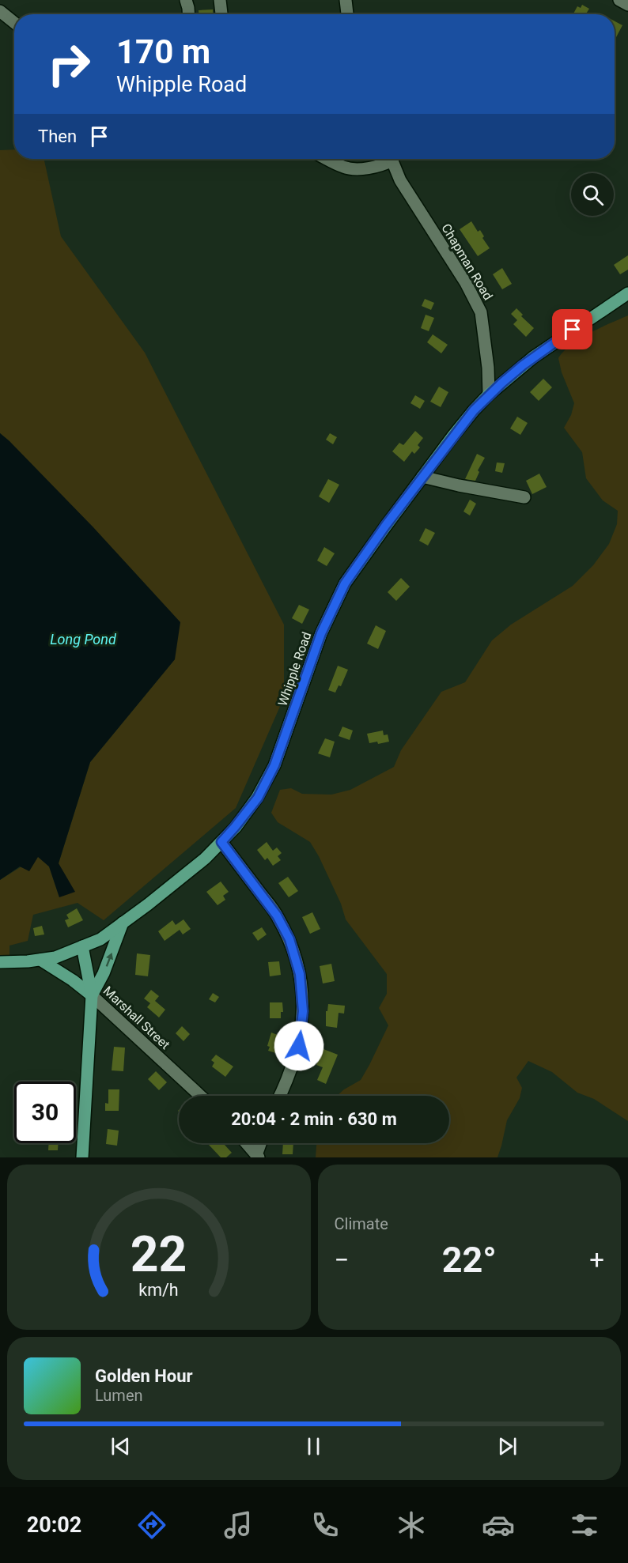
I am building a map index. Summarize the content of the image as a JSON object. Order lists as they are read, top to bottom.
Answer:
{
  "streets": {
    "main road": ["Whipple Road", "Marshall Street"],
    "street": ["Chapman Road"]
  },
  "crossings": [
    ["Chapman Road", "Whipple Road"],
    ["Whipple Road", "Marshall Street"]
  ],
  "water": ["Long Pond"],
  "page": {
    "turn": ["170 m", "Whipple Road"],
    "then": "Then",
    "limit": "30",
    "trip": "20:04 · 2 min · 630 m",
    "tile": "Climate",
    "heat": ["−", "22°", "+"],
    "song": ["Golden Hour", "Lumen"],
    "tabs": "20:02",
    "gauge": ["22", "km/h"]
  }
}
